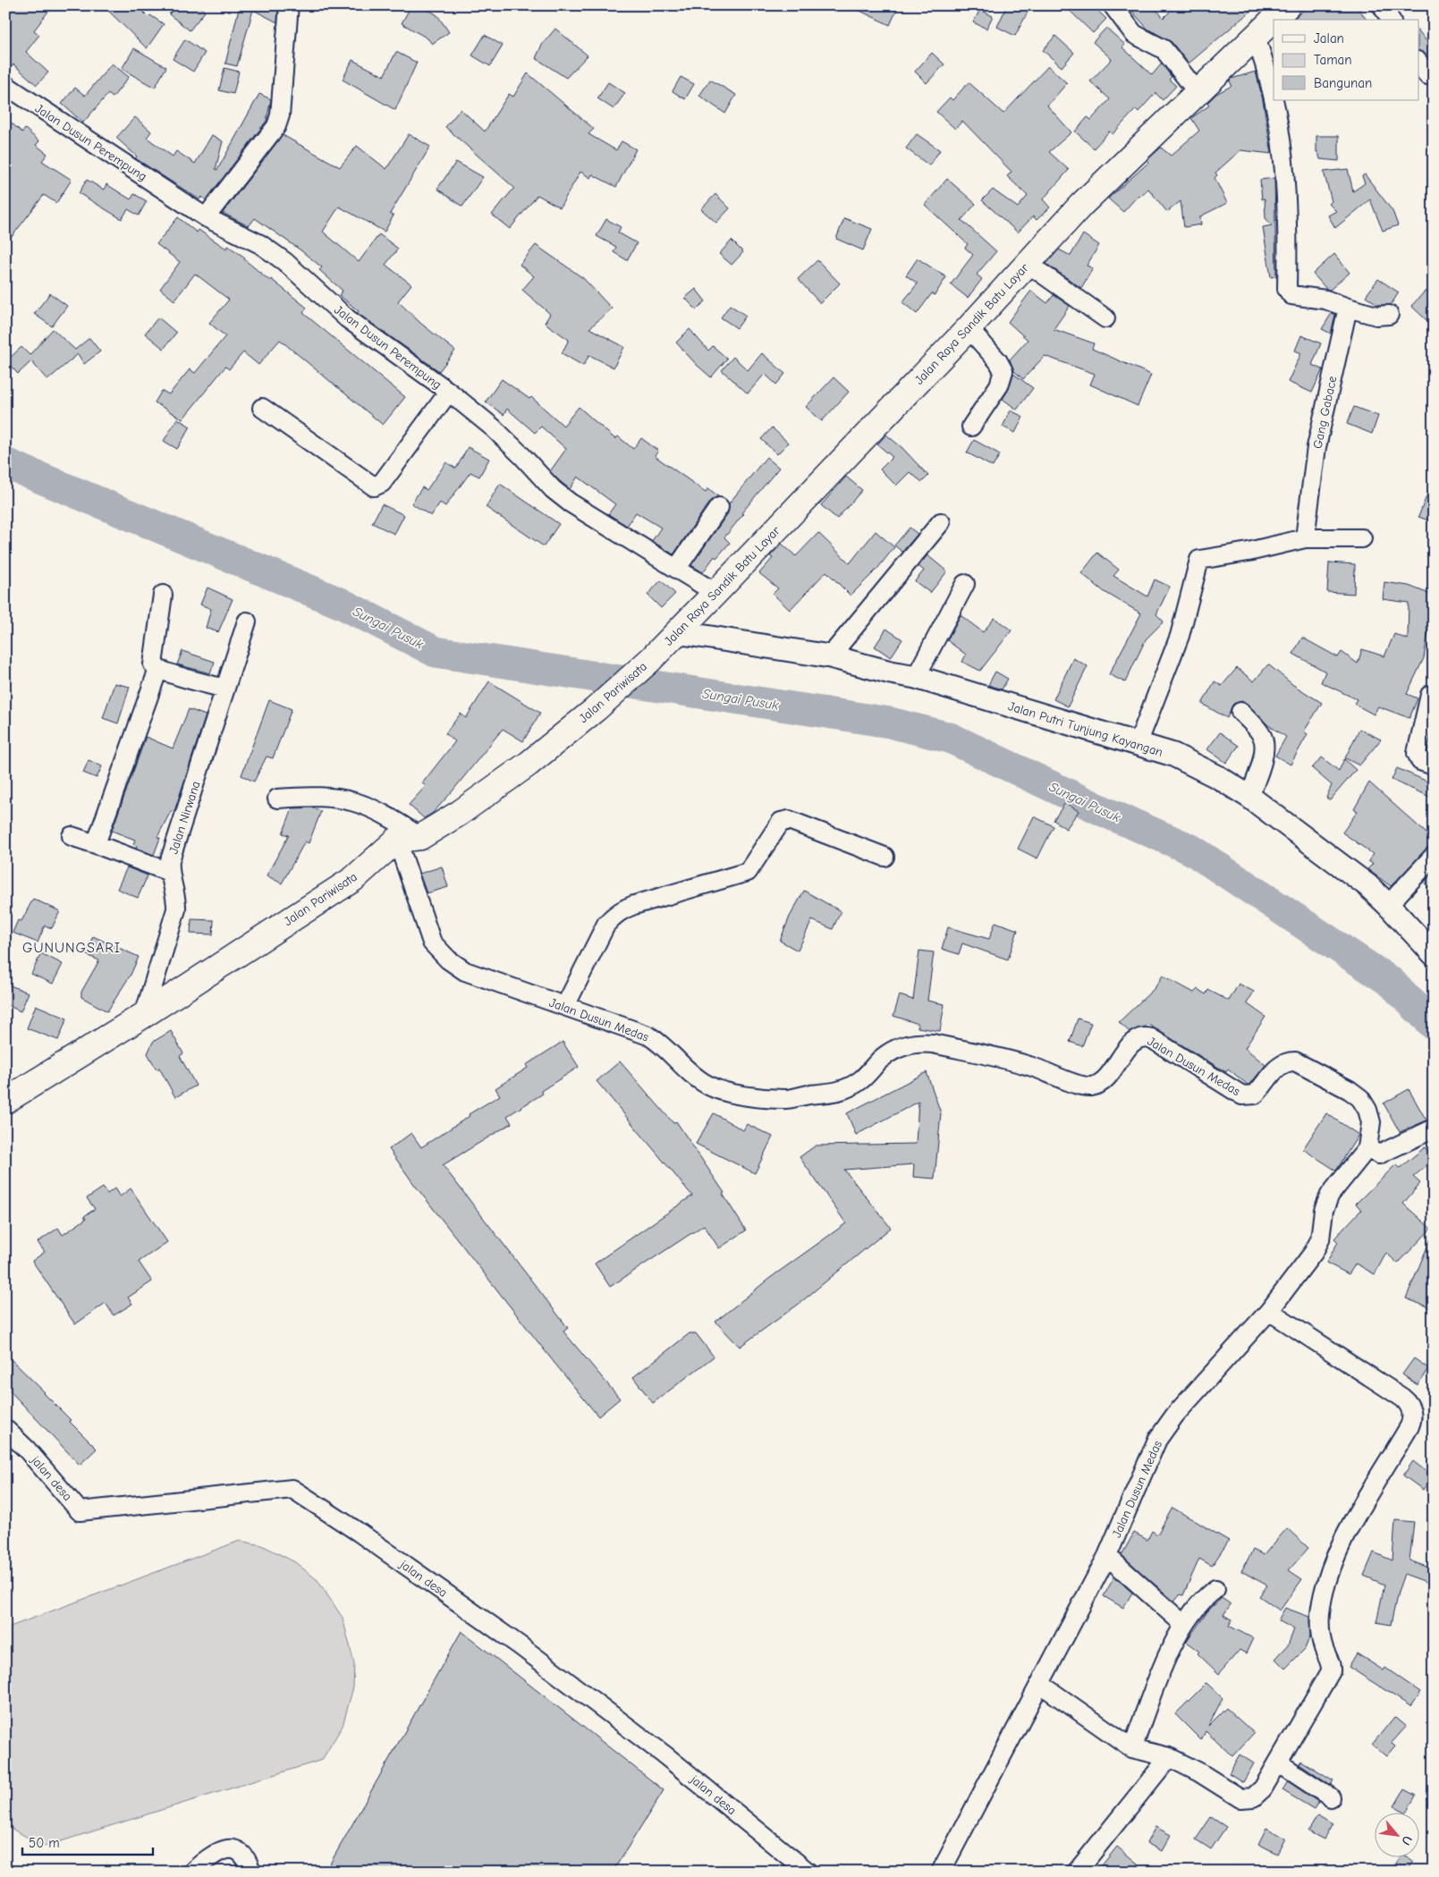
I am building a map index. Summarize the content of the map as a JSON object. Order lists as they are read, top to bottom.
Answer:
{
  "streets": {
    "main road": ["Jalan Raya Sandik Batu Layar", "Jalan Pariwisata"],
    "street": [
      "Jalan Dusun Perempung",
      "Gang Gabace",
      "Jalan Putri Tunjung Kayangan",
      "Jalan Nirwana",
      "Jalan Dusun Medas",
      "jalan desa"
    ]
  },
  "crossings": [
    ["Jalan Dusun Perempung", "Jalan Raya Sandik Batu Layar"],
    ["Jalan Raya Sandik Batu Layar", "Jalan Pariwisata"],
    ["Jalan Raya Sandik Batu Layar", "Jalan Putri Tunjung Kayangan"],
    ["Jalan Pariwisata", "Jalan Putri Tunjung Kayangan"],
    ["Jalan Pariwisata", "Jalan Nirwana"],
    ["Jalan Pariwisata", "Jalan Dusun Medas"]
  ],
  "districts": ["GUNUNGSARI"],
  "water": ["Sungai Pusuk"],
  "legend": ["Jalan", "Taman", "Bangunan"],
  "scale_bar": "50 m",
  "north": "bottom right"
}
